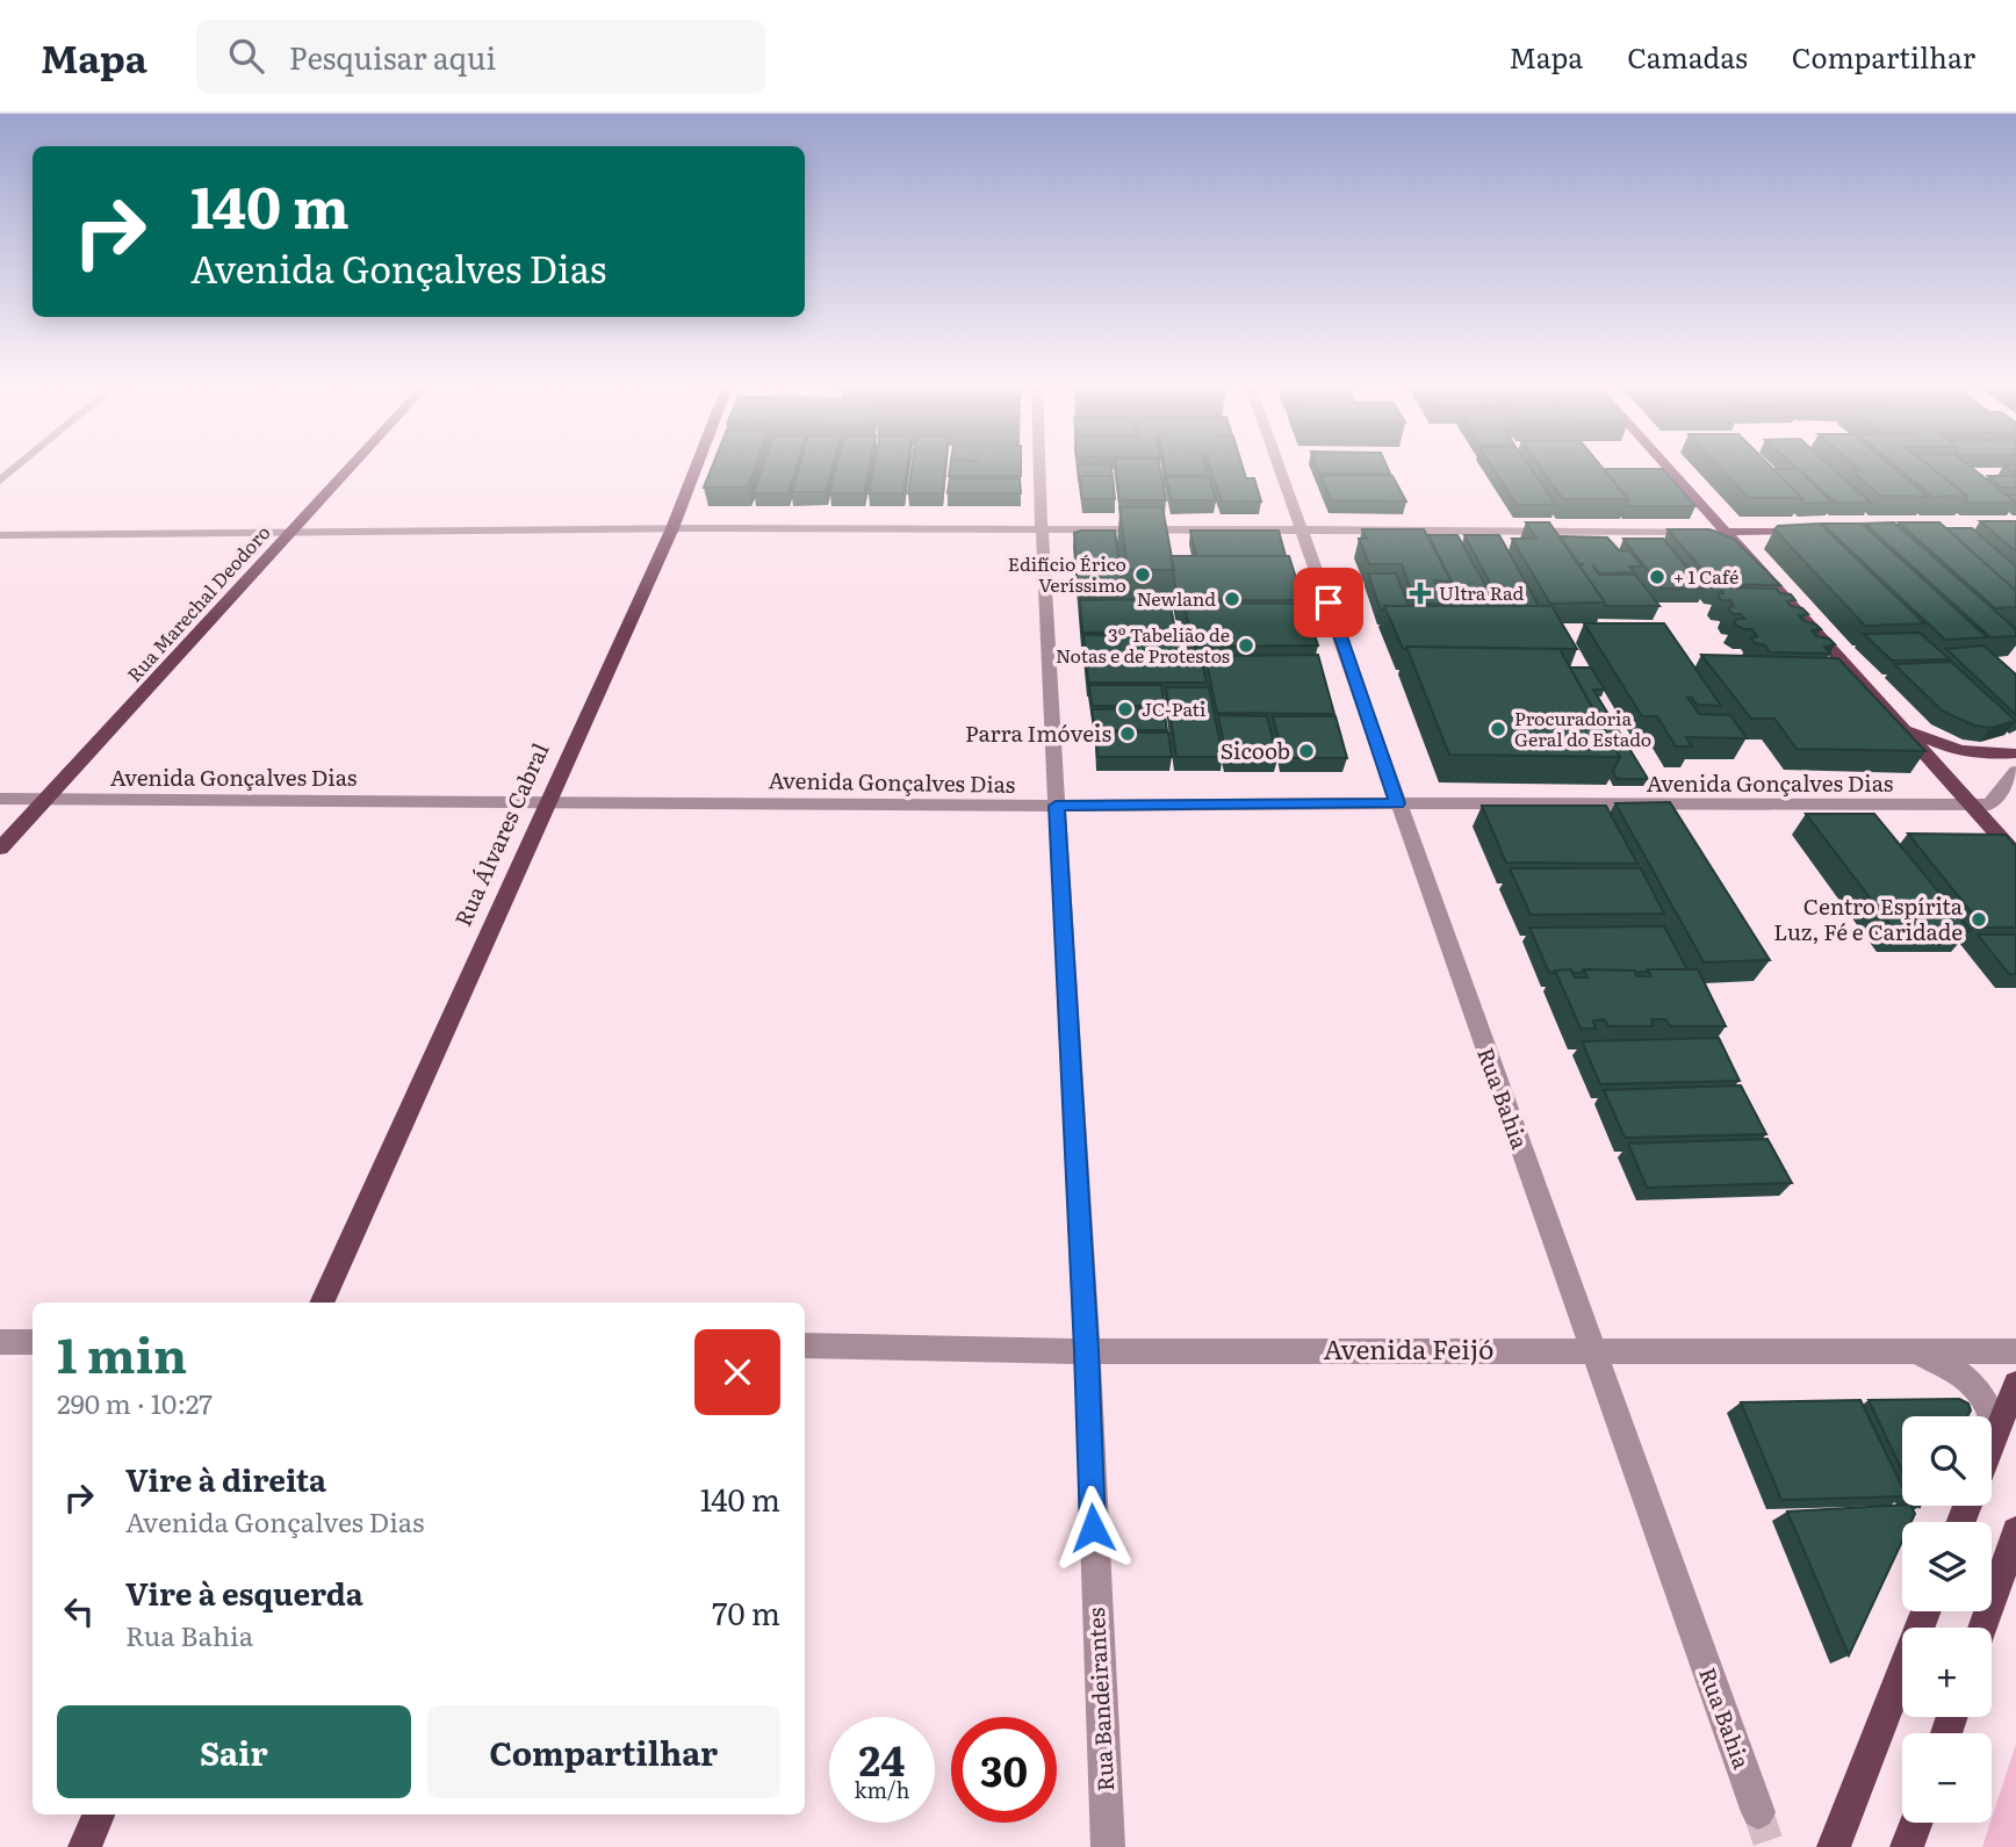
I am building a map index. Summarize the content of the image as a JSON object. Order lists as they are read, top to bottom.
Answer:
{
  "streets": {
    "main road": ["Rua Marechal Deodoro", "Rua Álvares Cabral"],
    "street": [
      "Avenida Gonçalves Dias",
      "Rua Bahia",
      "Avenida Feijó",
      "Rua Bandeirantes"
    ]
  },
  "crossings": [
    ["Rua Marechal Deodoro", "Avenida Gonçalves Dias"],
    ["Avenida Gonçalves Dias", "Rua Álvares Cabral"],
    ["Avenida Gonçalves Dias", "Rua Bahia"],
    ["Avenida Gonçalves Dias", "Rua Bandeirantes"],
    ["Rua Bahia", "Avenida Feijó"],
    ["Avenida Feijó", "Rua Bandeirantes"]
  ],
  "places": {
    "other": [
      "Edifício Érico Veríssimo",
      "+ 1 Café",
      "Newland",
      "3º Tabelião de Notas e de Protestos",
      "JC-Pati",
      "Procuradoria Geral do Estado",
      "Parra Imóveis",
      "Sicoob",
      "Centro Espírita Luz, Fé e Caridade"
    ],
    "health": ["Ultra Rad"]
  },
  "page": {
    "header": "Mapa",
    "search": "Pesquisar aqui",
    "nav": ["Mapa", "Camadas", "Compartilhar"],
    "turn": ["140 m", "Avenida Gonçalves Dias"],
    "heading": ["1 min", "290 m · 10:27"],
    "map_buttons": ["+", "−"],
    "list": [
      {
        "name": "Vire à direita",
        "note": "Avenida Gonçalves Dias",
        "value": "140 m"
      },
      {
        "name": "Vire à esquerda",
        "note": "Rua Bahia",
        "value": "70 m"
      }
    ],
    "buttons": ["Sair", "Compartilhar"],
    "speed": "24 km/h",
    "limit": "30"
  }
}
